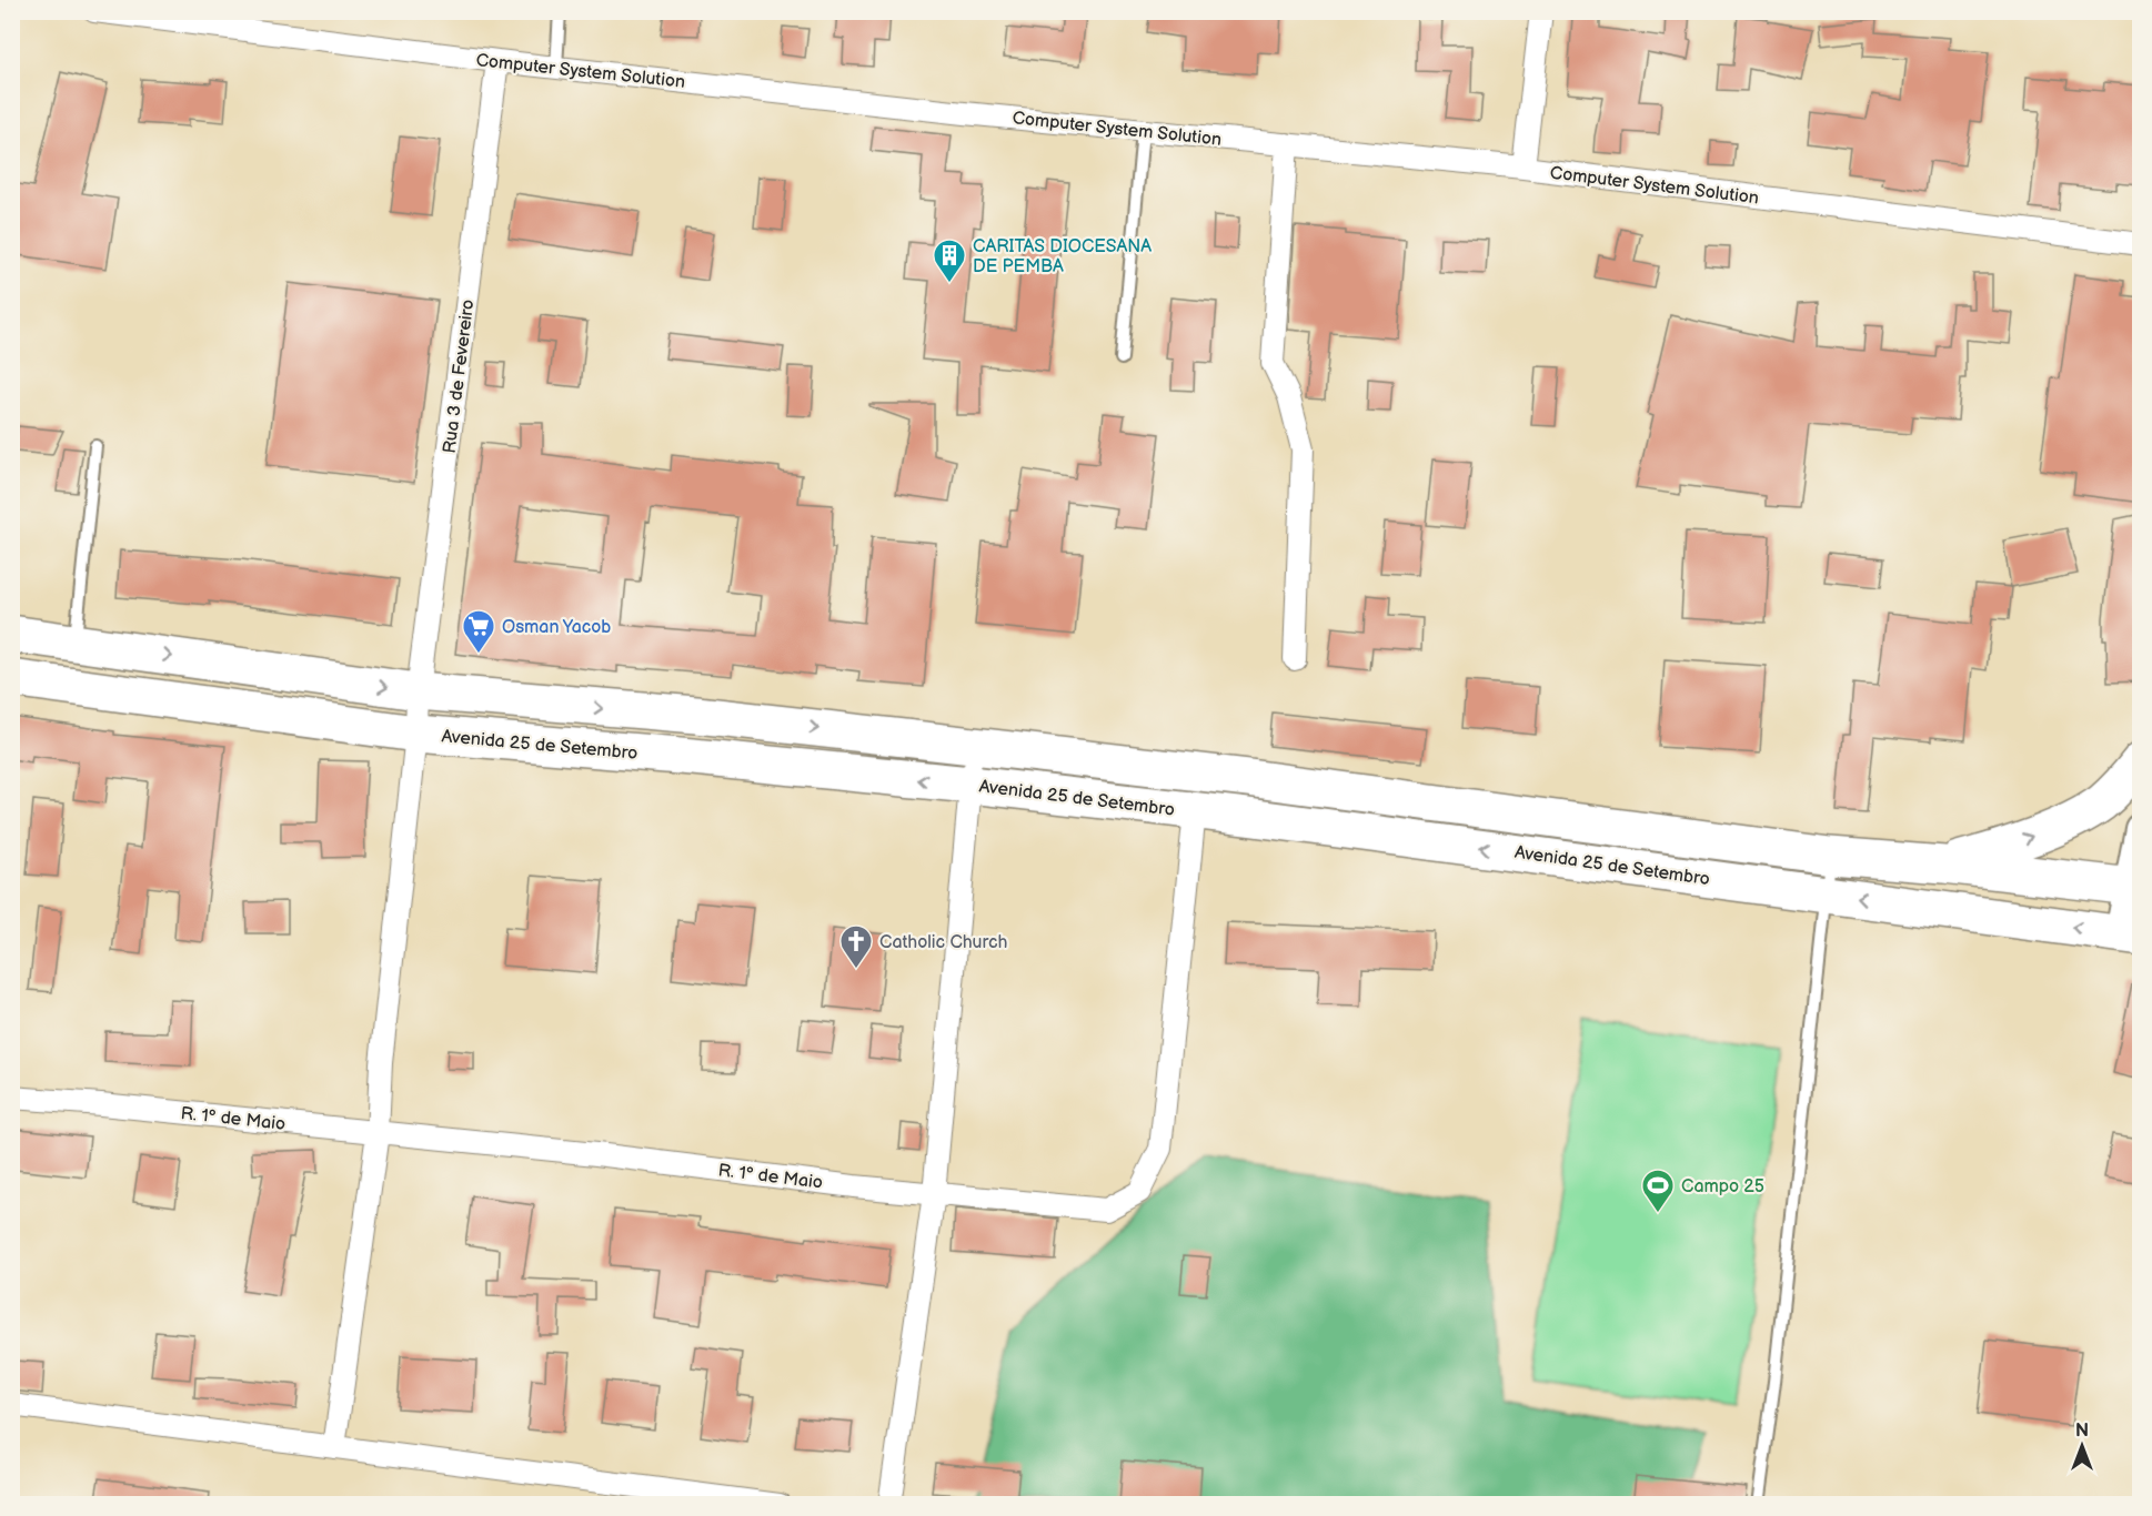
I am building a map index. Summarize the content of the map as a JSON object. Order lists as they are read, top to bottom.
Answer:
{
  "streets": {
    "highway": ["Avenida 25 de Setembro"],
    "street": ["Computer System Solution", "Rua 3 de Fevereiro", "R. 1º de Maio"]
  },
  "crossings": [
    ["Computer System Solution", "Rua 3 de Fevereiro"],
    ["Rua 3 de Fevereiro", "Avenida 25 de Setembro"],
    ["Rua 3 de Fevereiro", "R. 1º de Maio"],
    ["Avenida 25 de Setembro", "R. 1º de Maio"]
  ],
  "places": {
    "building": ["CARITAS DIOCESANA DE PEMBA"],
    "supermarket": ["Osman Yacob"],
    "church": ["Catholic Church"],
    "sports": ["Campo 25"]
  },
  "north": "top"
}
